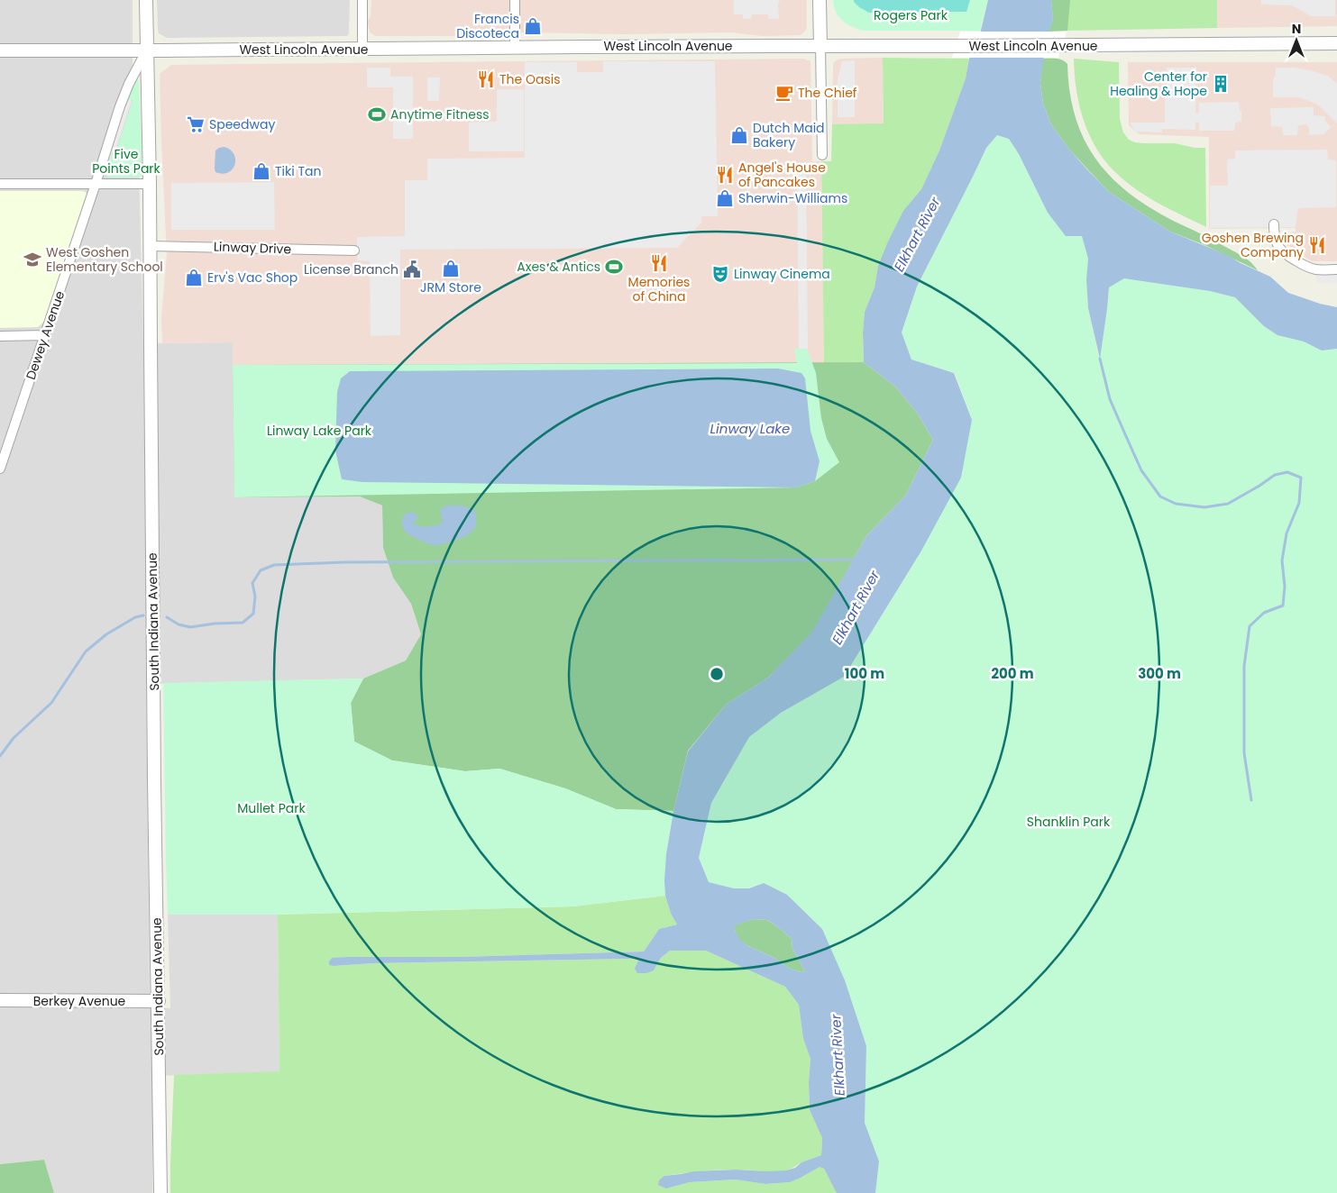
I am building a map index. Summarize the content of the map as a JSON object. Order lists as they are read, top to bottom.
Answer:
{
  "streets": {
    "street": [
      "West Lincoln Avenue",
      "Linway Drive",
      "Dewey Avenue",
      "South Indiana Avenue",
      "Berkey Avenue"
    ]
  },
  "crossings": [
    ["West Lincoln Avenue", "Dewey Avenue"],
    ["West Lincoln Avenue", "South Indiana Avenue"],
    ["Linway Drive", "South Indiana Avenue"],
    ["Dewey Avenue", "South Indiana Avenue"],
    ["South Indiana Avenue", "Berkey Avenue"]
  ],
  "water": ["Elkhart River", "Linway Lake"],
  "parks": [
    "Rogers Park",
    "Five Points Park",
    "Linway Lake Park",
    "Mullet Park",
    "Shanklin Park"
  ],
  "places": {
    "shop": [
      "Francis Discoteca",
      "Dutch Maid Bakery",
      "Tiki Tan",
      "Sherwin-Williams",
      "JRM Store",
      "Erv's Vac Shop"
    ],
    "restaurant": [
      "The Oasis",
      "Angel's House of Pancakes",
      "Goshen Brewing Company",
      "Memories of China"
    ],
    "building": ["Center for Healing & Hope"],
    "cafe": ["The Chief"],
    "sports": ["Anytime Fitness", "Axes & Antics"],
    "supermarket": ["Speedway"],
    "school or university": ["West Goshen Elementary School"],
    "public building": ["License Branch"],
    "theatre": ["Linway Cinema"]
  },
  "north": "top",
  "rings": ["100 m", "200 m", "300 m"]
}
